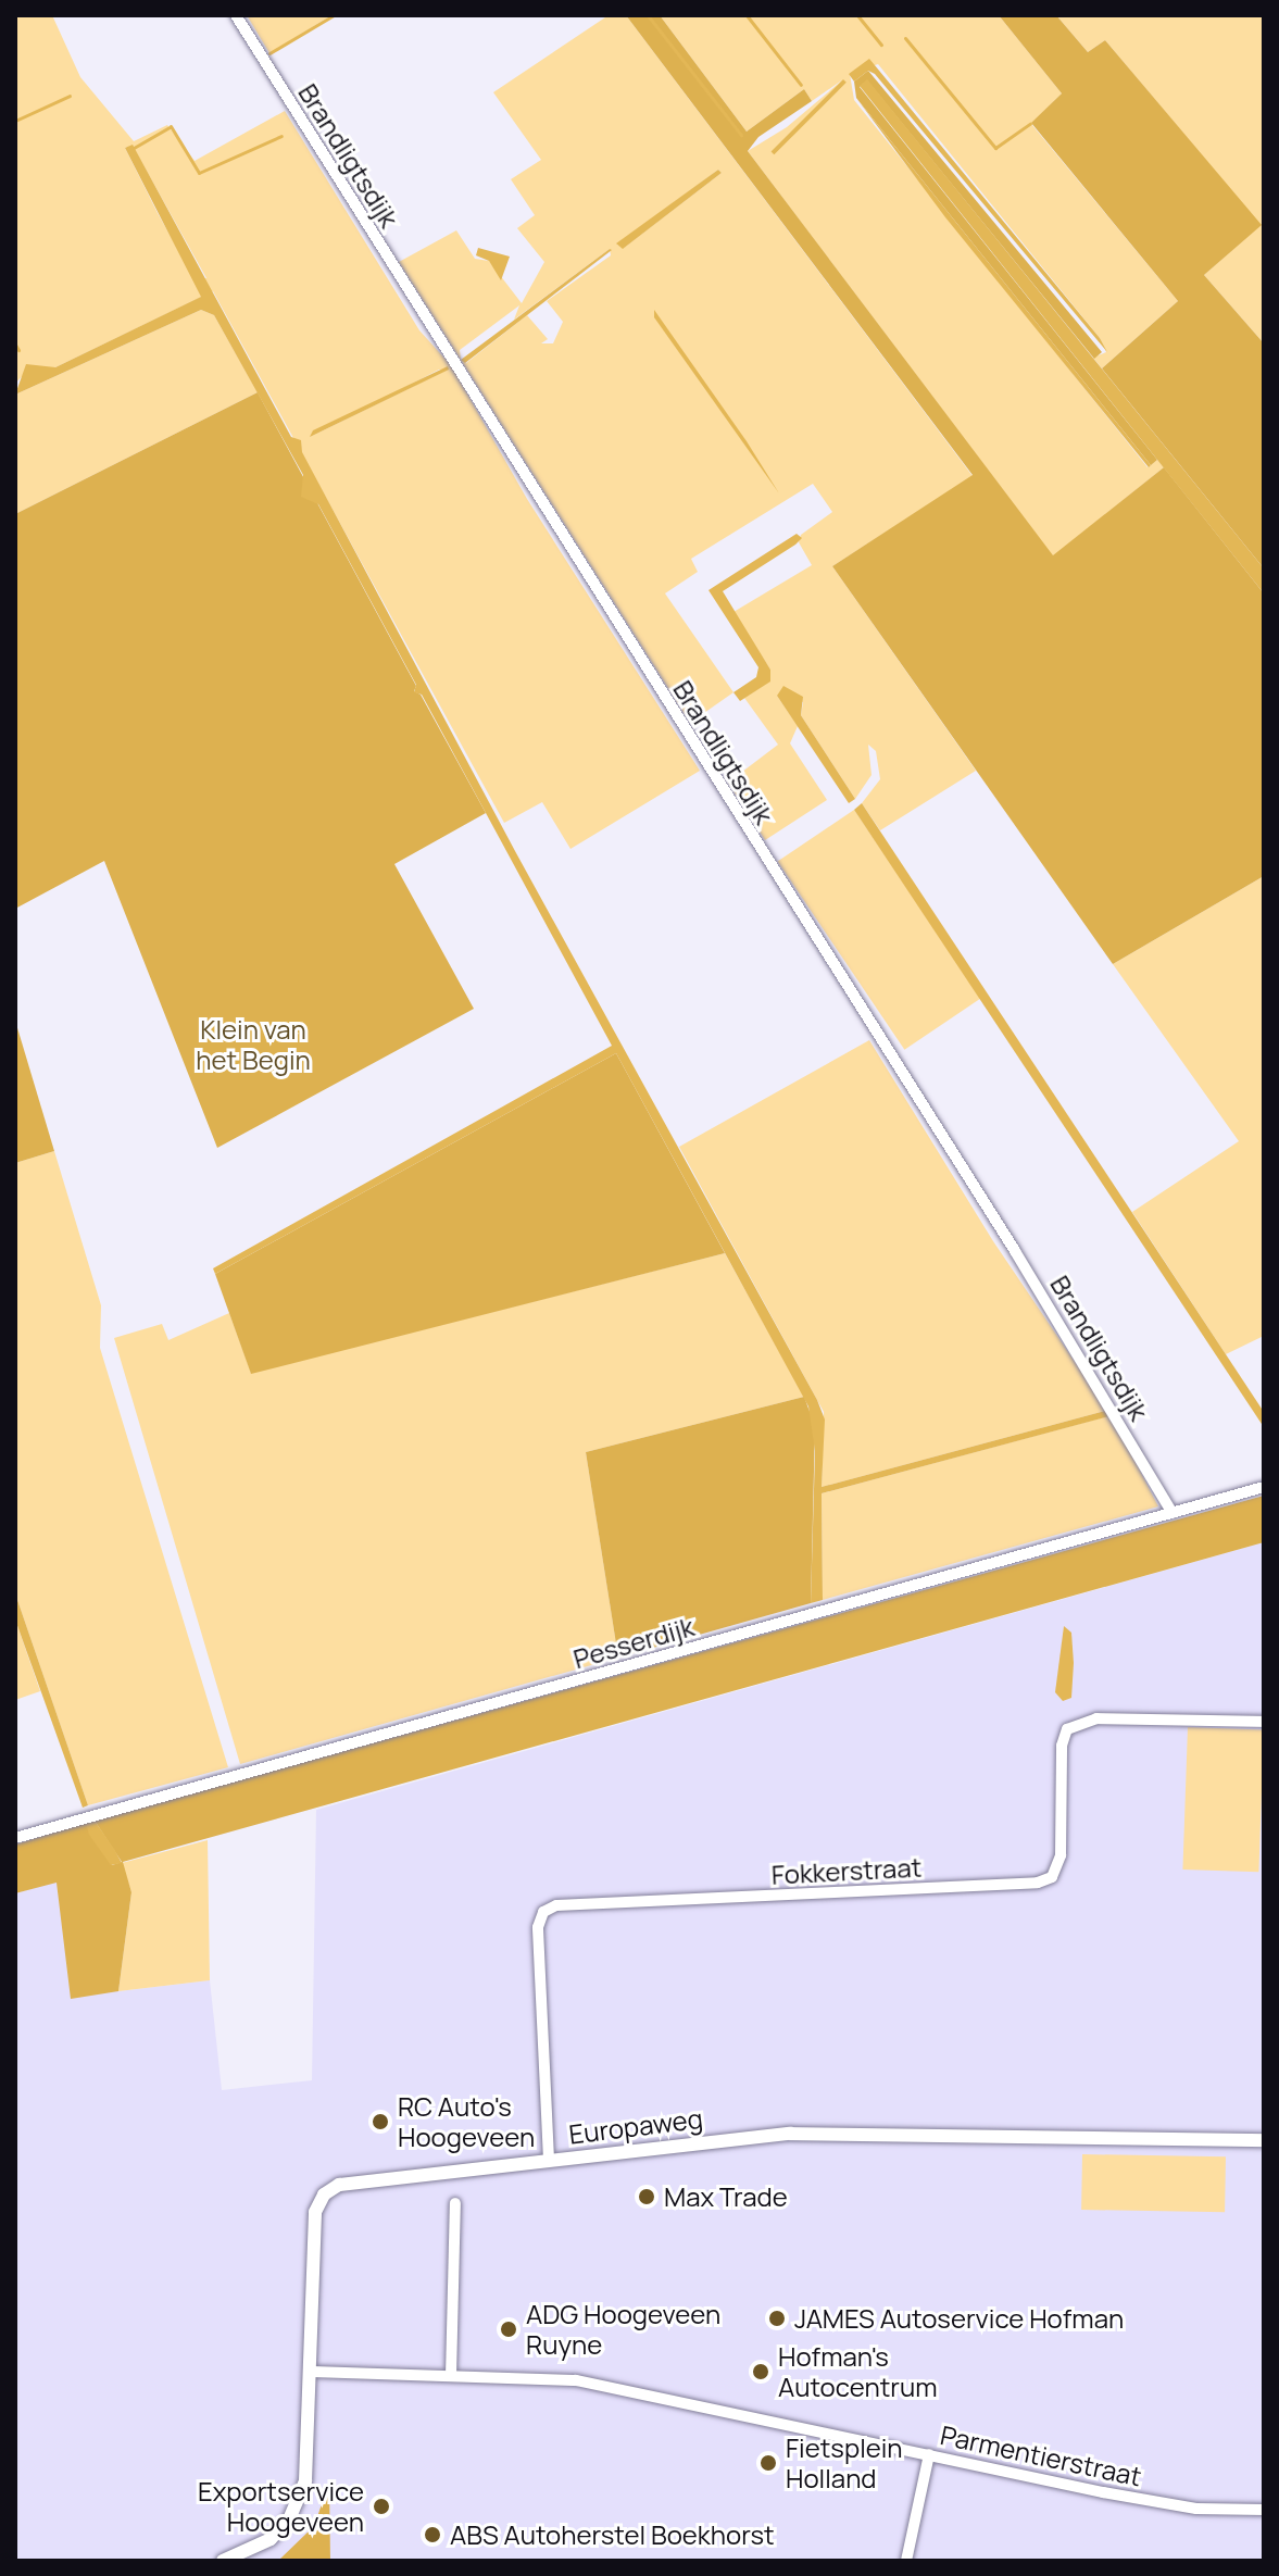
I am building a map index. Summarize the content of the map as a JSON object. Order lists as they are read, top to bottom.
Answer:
{
  "streets": {
    "main road": ["Europaweg"],
    "street": [
      "Brandligtsdijk",
      "Pesserdijk",
      "Fokkerstraat",
      "Parmentierstraat"
    ]
  },
  "crossings": [
    ["Brandligtsdijk", "Pesserdijk"],
    ["Fokkerstraat", "Europaweg"],
    ["Europaweg", "Parmentierstraat"]
  ],
  "parks": ["Klein van het Begin"],
  "places": [
    "RC Auto's Hoogeveen",
    "Max Trade",
    "JAMES Autoservice Hofman",
    "ADG Hoogeveen Ruyne",
    "Hofman's Autocentrum",
    "Fietsplein Holland",
    "Exportservice Hoogeveen",
    "ABS Autoherstel Boekhorst"
  ]
}
